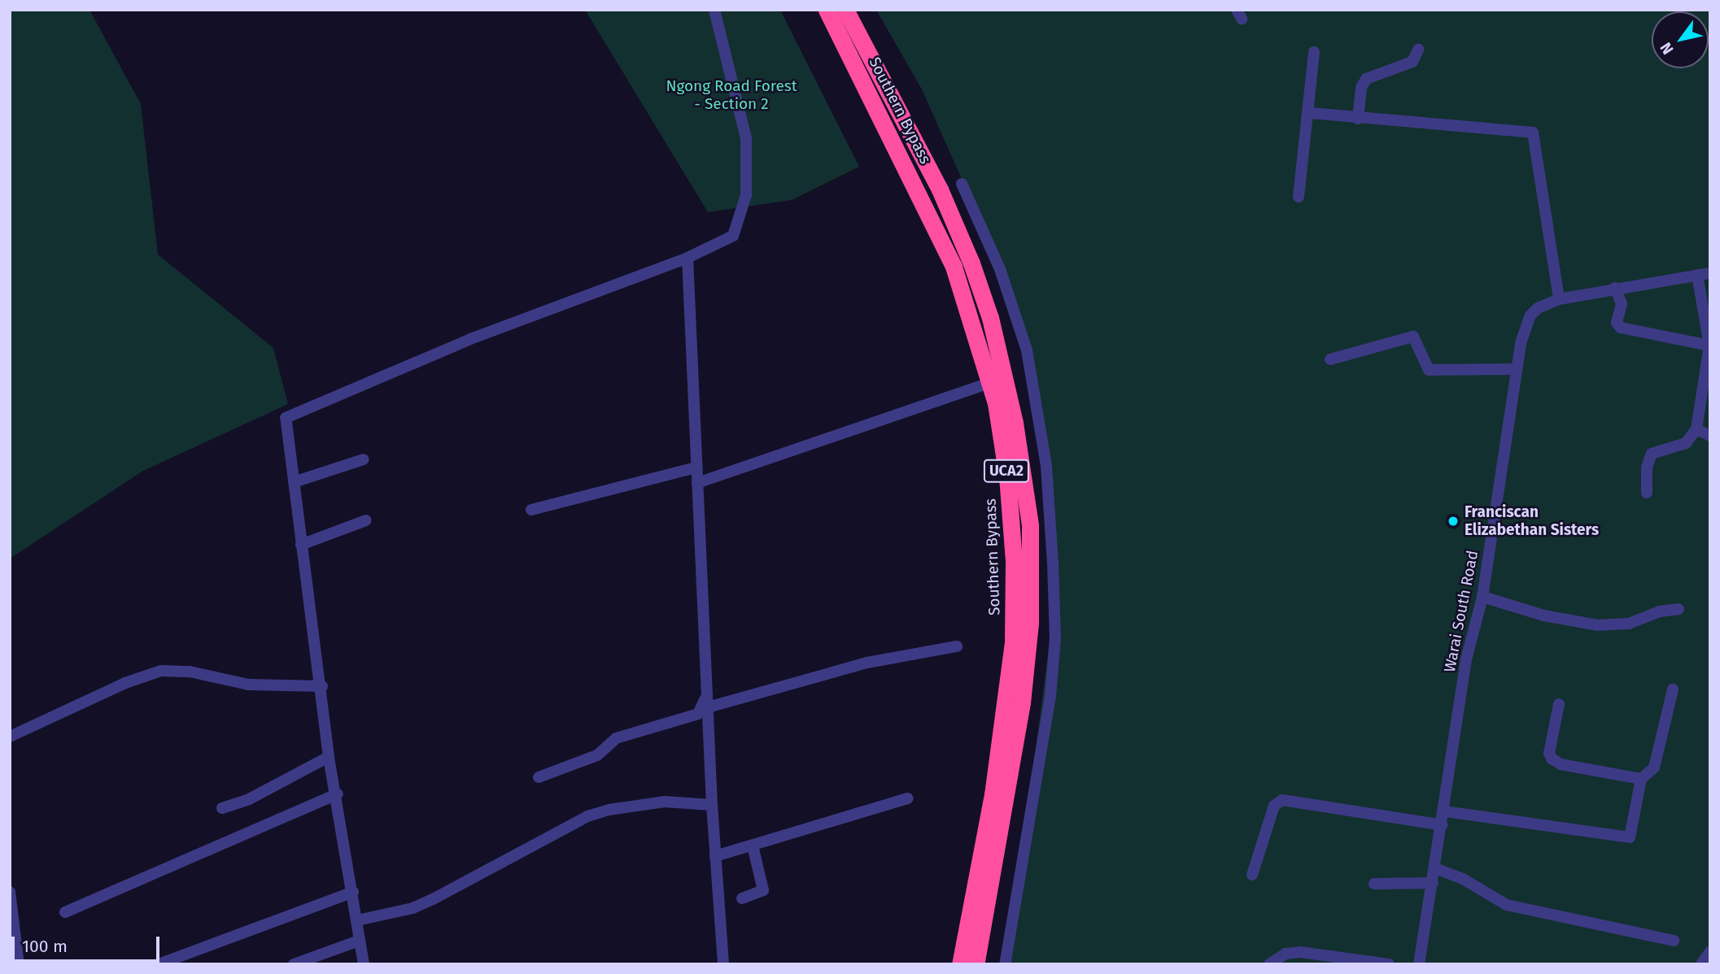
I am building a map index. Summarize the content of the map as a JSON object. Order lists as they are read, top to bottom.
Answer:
{
  "streets": {
    "highway": ["Southern Bypass", "UCA2"],
    "street": ["Warai South Road"]
  },
  "parks": ["Ngong Road Forest - Section 2"],
  "places": ["Franciscan Elizabethan Sisters"],
  "scale_bar": "100 m",
  "north": "bottom left"
}
